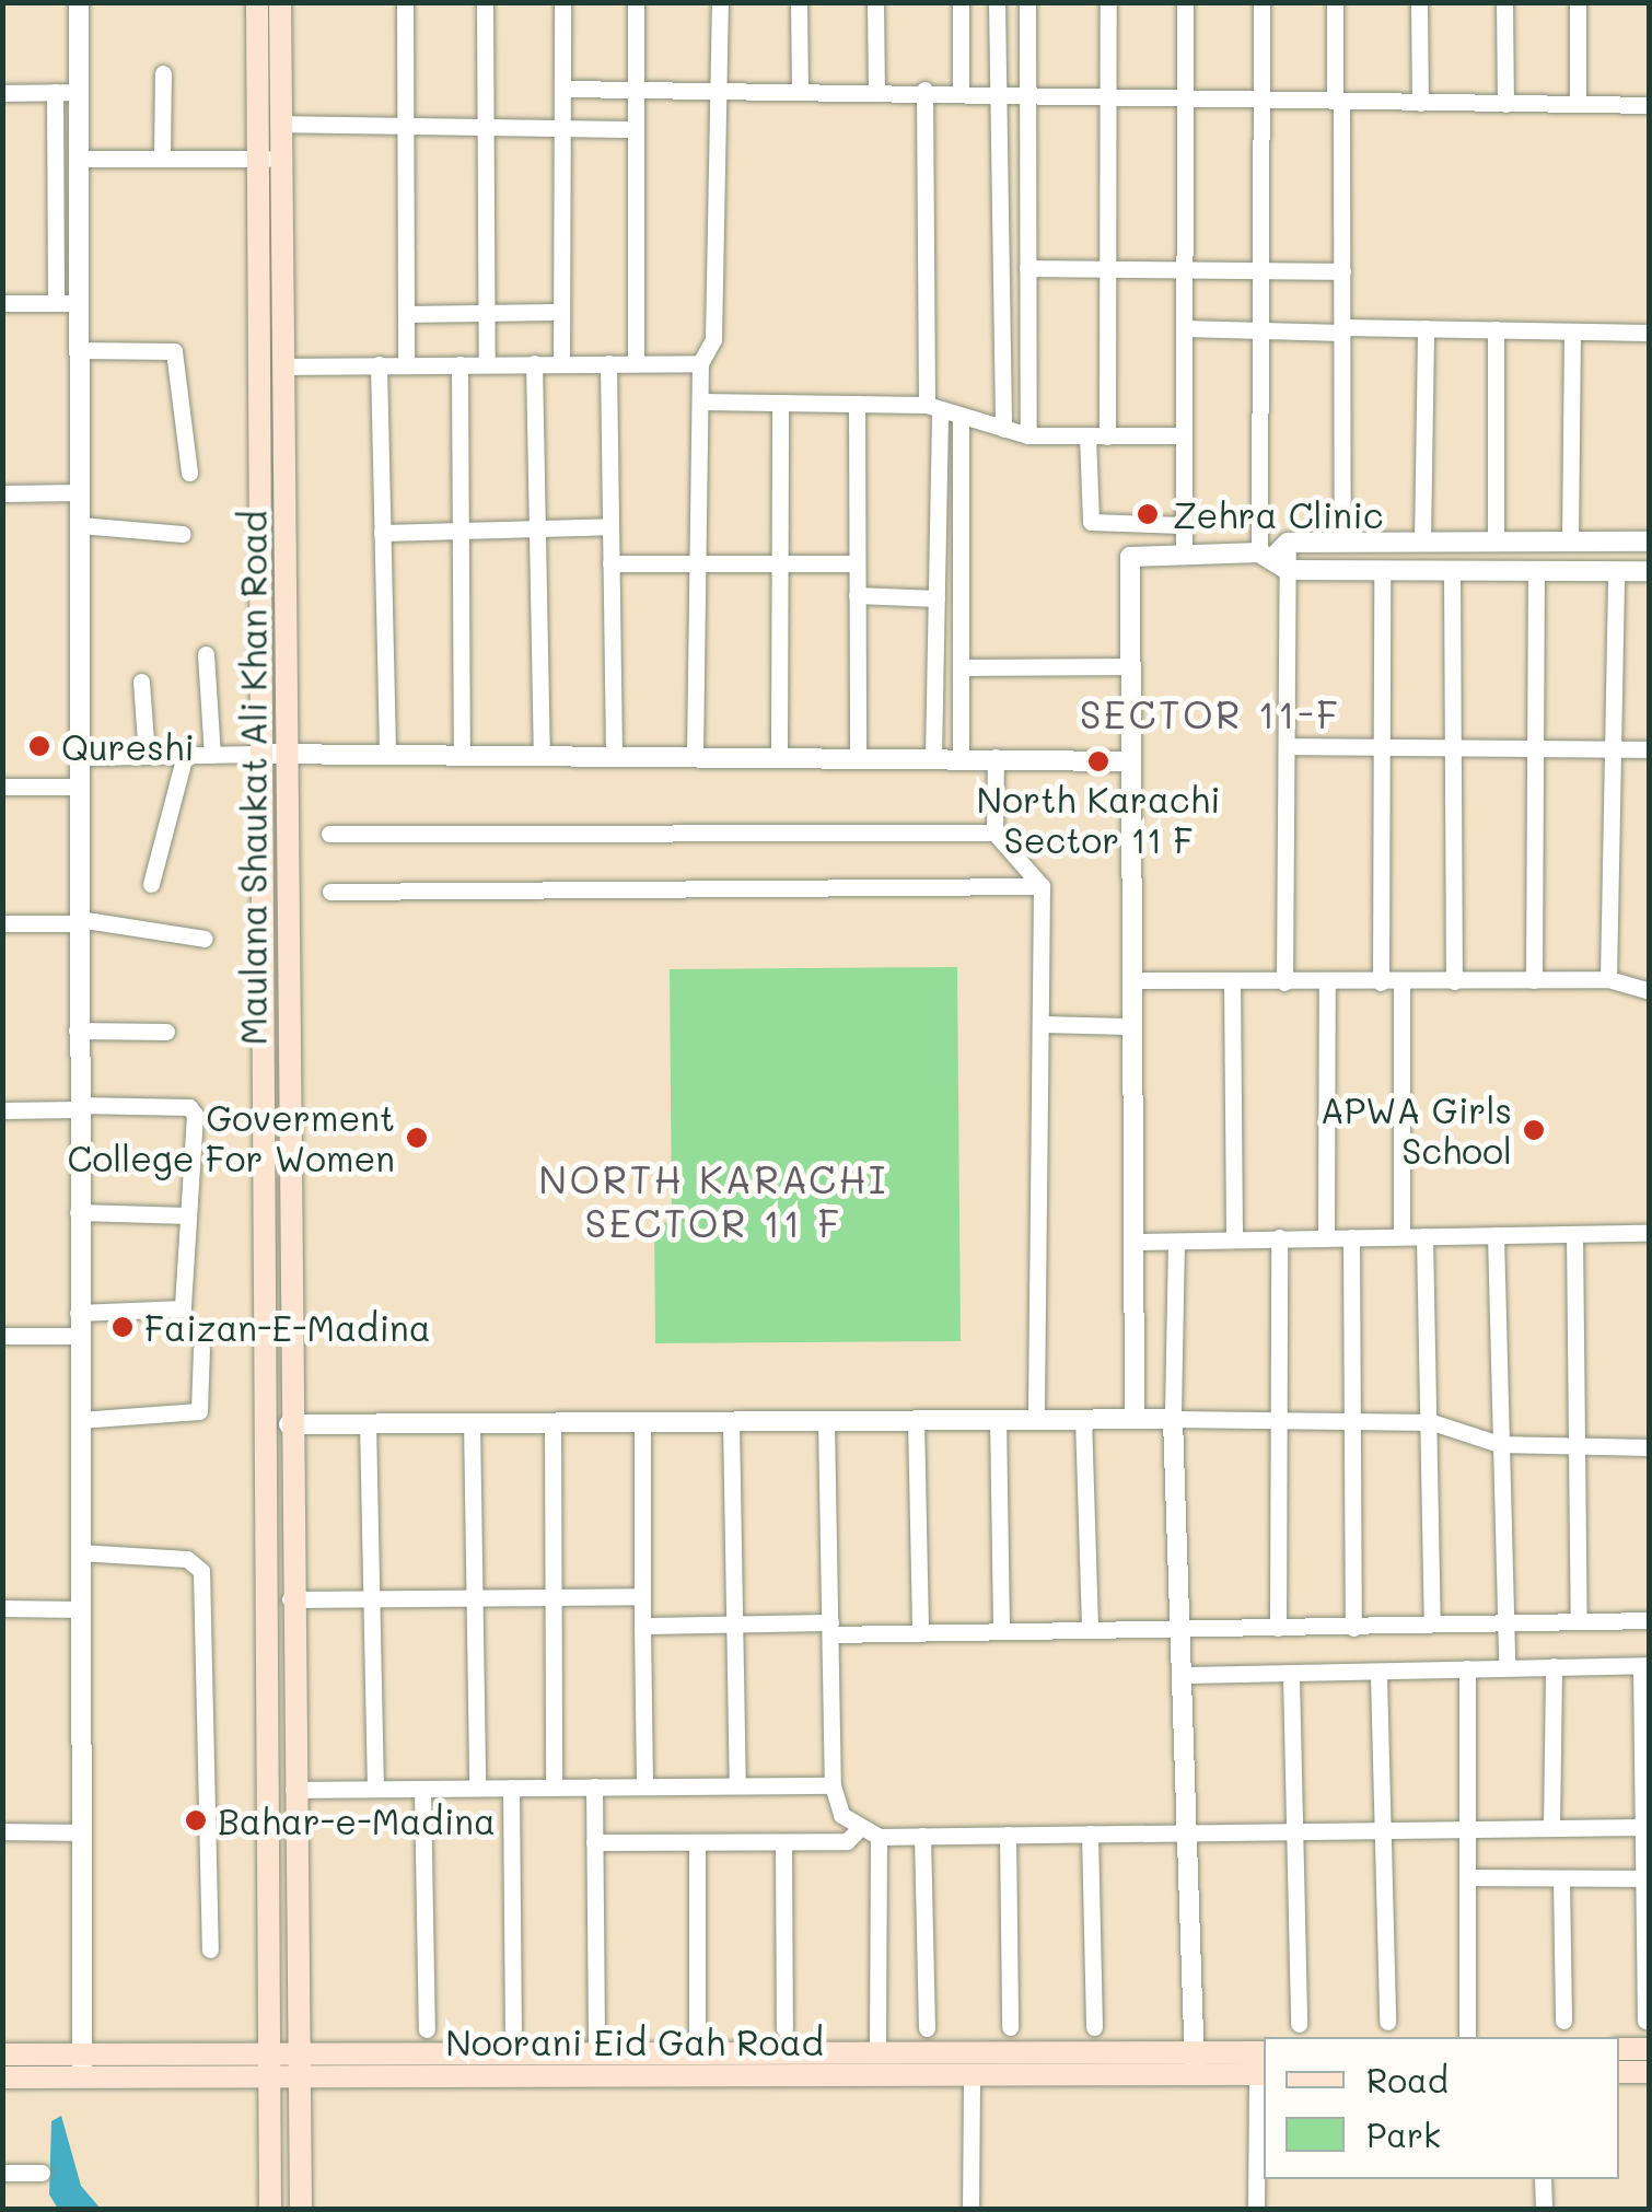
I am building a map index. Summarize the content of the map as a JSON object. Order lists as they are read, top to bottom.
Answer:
{
  "streets": {
    "main road": ["Maulana Shaukat Ali Khan Road", "Noorani Eid Gah Road"]
  },
  "crossings": [
    ["Maulana Shaukat Ali Khan Road", "Noorani Eid Gah Road"]
  ],
  "districts": ["SECTOR 11-F", "NORTH KARACHI SECTOR 11 F"],
  "places": [
    "Zehra Clinic",
    "Qureshi",
    "North Karachi Sector 11 F",
    "APWA Girls School",
    "Goverment College For Women",
    "Faizan-E-Madina",
    "Bahar-e-Madina"
  ],
  "legend": ["Road", "Park"]
}
